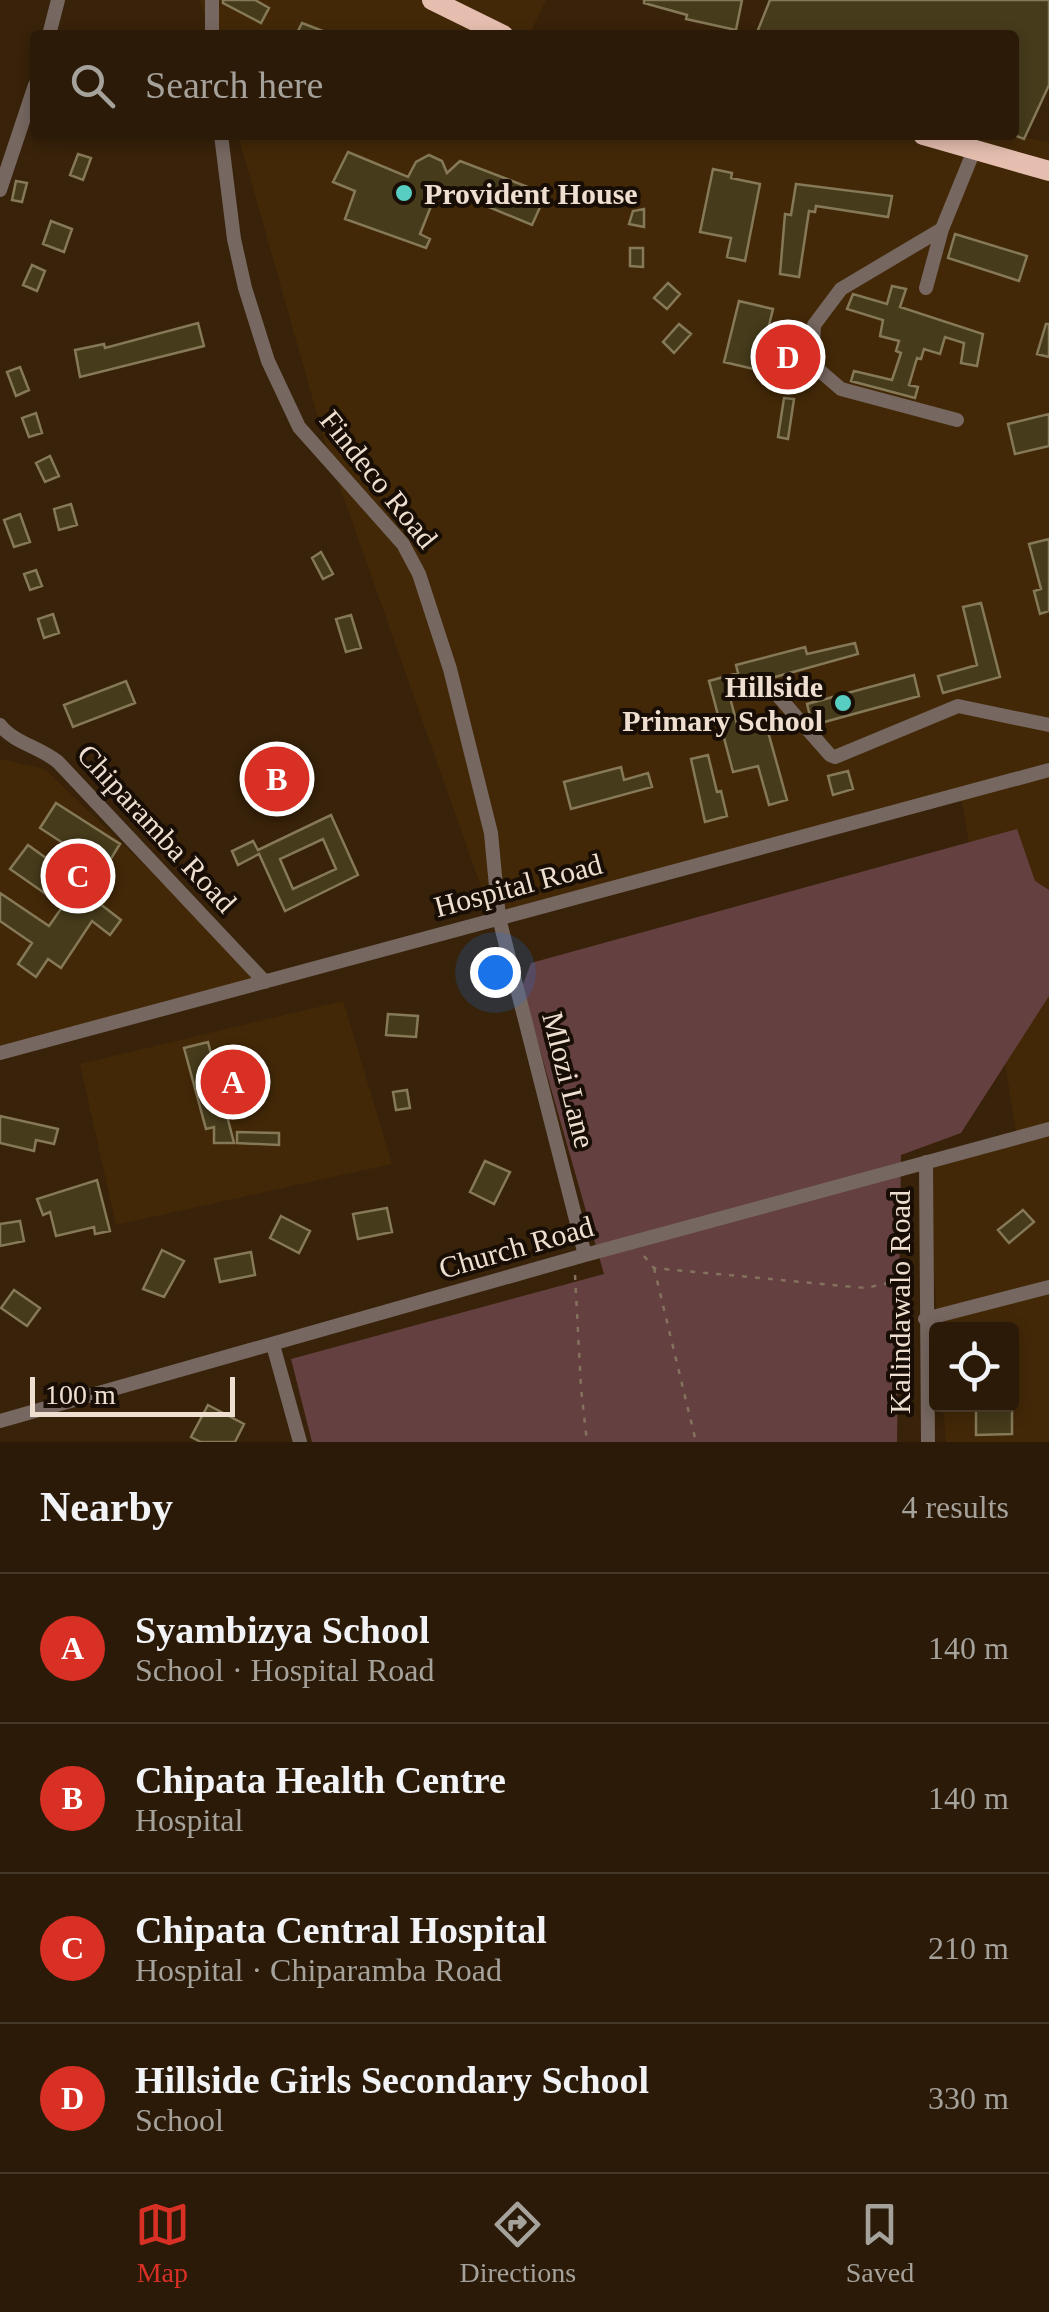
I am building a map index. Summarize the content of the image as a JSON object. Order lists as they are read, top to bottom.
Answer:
{
  "streets": {
    "street": [
      "Findeco Road",
      "Chiparamba Road",
      "Hospital Road",
      "Mlozi Lane",
      "Church Road",
      "Kalindawalo Road"
    ]
  },
  "crossings": [
    ["Findeco Road", "Hospital Road"],
    ["Findeco Road", "Mlozi Lane"],
    ["Chiparamba Road", "Hospital Road"],
    ["Hospital Road", "Mlozi Lane"],
    ["Mlozi Lane", "Church Road"],
    ["Church Road", "Kalindawalo Road"]
  ],
  "places": ["Provident House", "Hillside Primary School"],
  "scale_bar": "100 m",
  "page": {
    "search": "Search here",
    "pins": [
      "D",
      "B",
      "C",
      "A"
    ],
    "scale": "100 m",
    "heading": ["Nearby", "4 results"],
    "list": [
      {
        "mark": "A",
        "name": "Syambizya School",
        "note": "School · Hospital Road",
        "value": "140 m"
      },
      {
        "mark": "B",
        "name": "Chipata Health Centre",
        "note": "Hospital",
        "value": "140 m"
      },
      {
        "mark": "C",
        "name": "Chipata Central Hospital",
        "note": "Hospital · Chiparamba Road",
        "value": "210 m"
      },
      {
        "mark": "D",
        "name": "Hillside Girls Secondary School",
        "note": "School",
        "value": "330 m"
      }
    ],
    "nav": ["Map", "Directions", "Saved"]
  }
}
